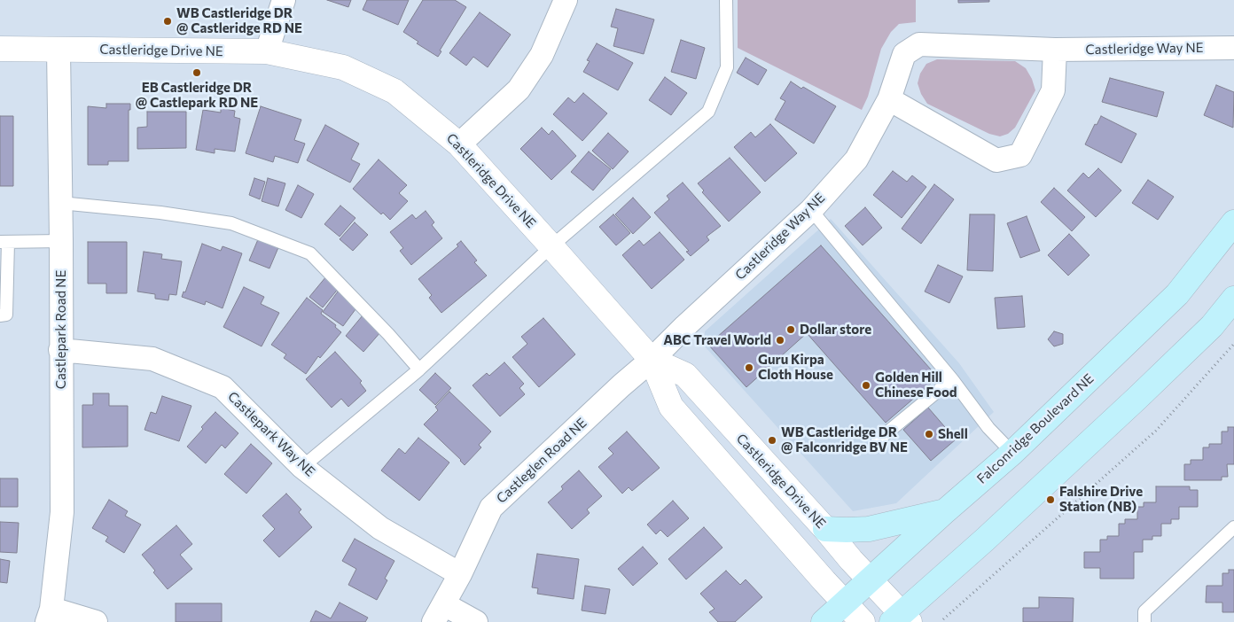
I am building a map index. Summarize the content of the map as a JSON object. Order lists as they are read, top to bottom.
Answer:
{
  "streets": {
    "main road": ["Falconridge Boulevard NE"],
    "street": [
      "Castleridge Way NE",
      "Castleridge Drive NE",
      "Castlepark Road NE",
      "Castlepark Way NE",
      "Castleglen Road NE"
    ]
  },
  "crossings": [
    ["Castleridge Way NE", "Castleridge Drive NE"],
    ["Castleridge Way NE", "Castleglen Road NE"],
    ["Castleridge Drive NE", "Castlepark Road NE"],
    ["Castleridge Drive NE", "Falconridge Boulevard NE"],
    ["Castleridge Drive NE", "Castleglen Road NE"],
    ["Castlepark Road NE", "Castlepark Way NE"],
    ["Castlepark Way NE", "Castleglen Road NE"]
  ],
  "places": [
    "WB Castleridge DR @ Castleridge RD NE",
    "EB Castleridge DR @ Castlepark RD NE",
    "Dollar store",
    "ABC Travel World",
    "Guru Kirpa Cloth House",
    "Golden Hill Chinese Food",
    "Shell",
    "WB Castleridge DR @ Falconridge BV NE",
    "Falshire Drive Station (NB)"
  ]
}
